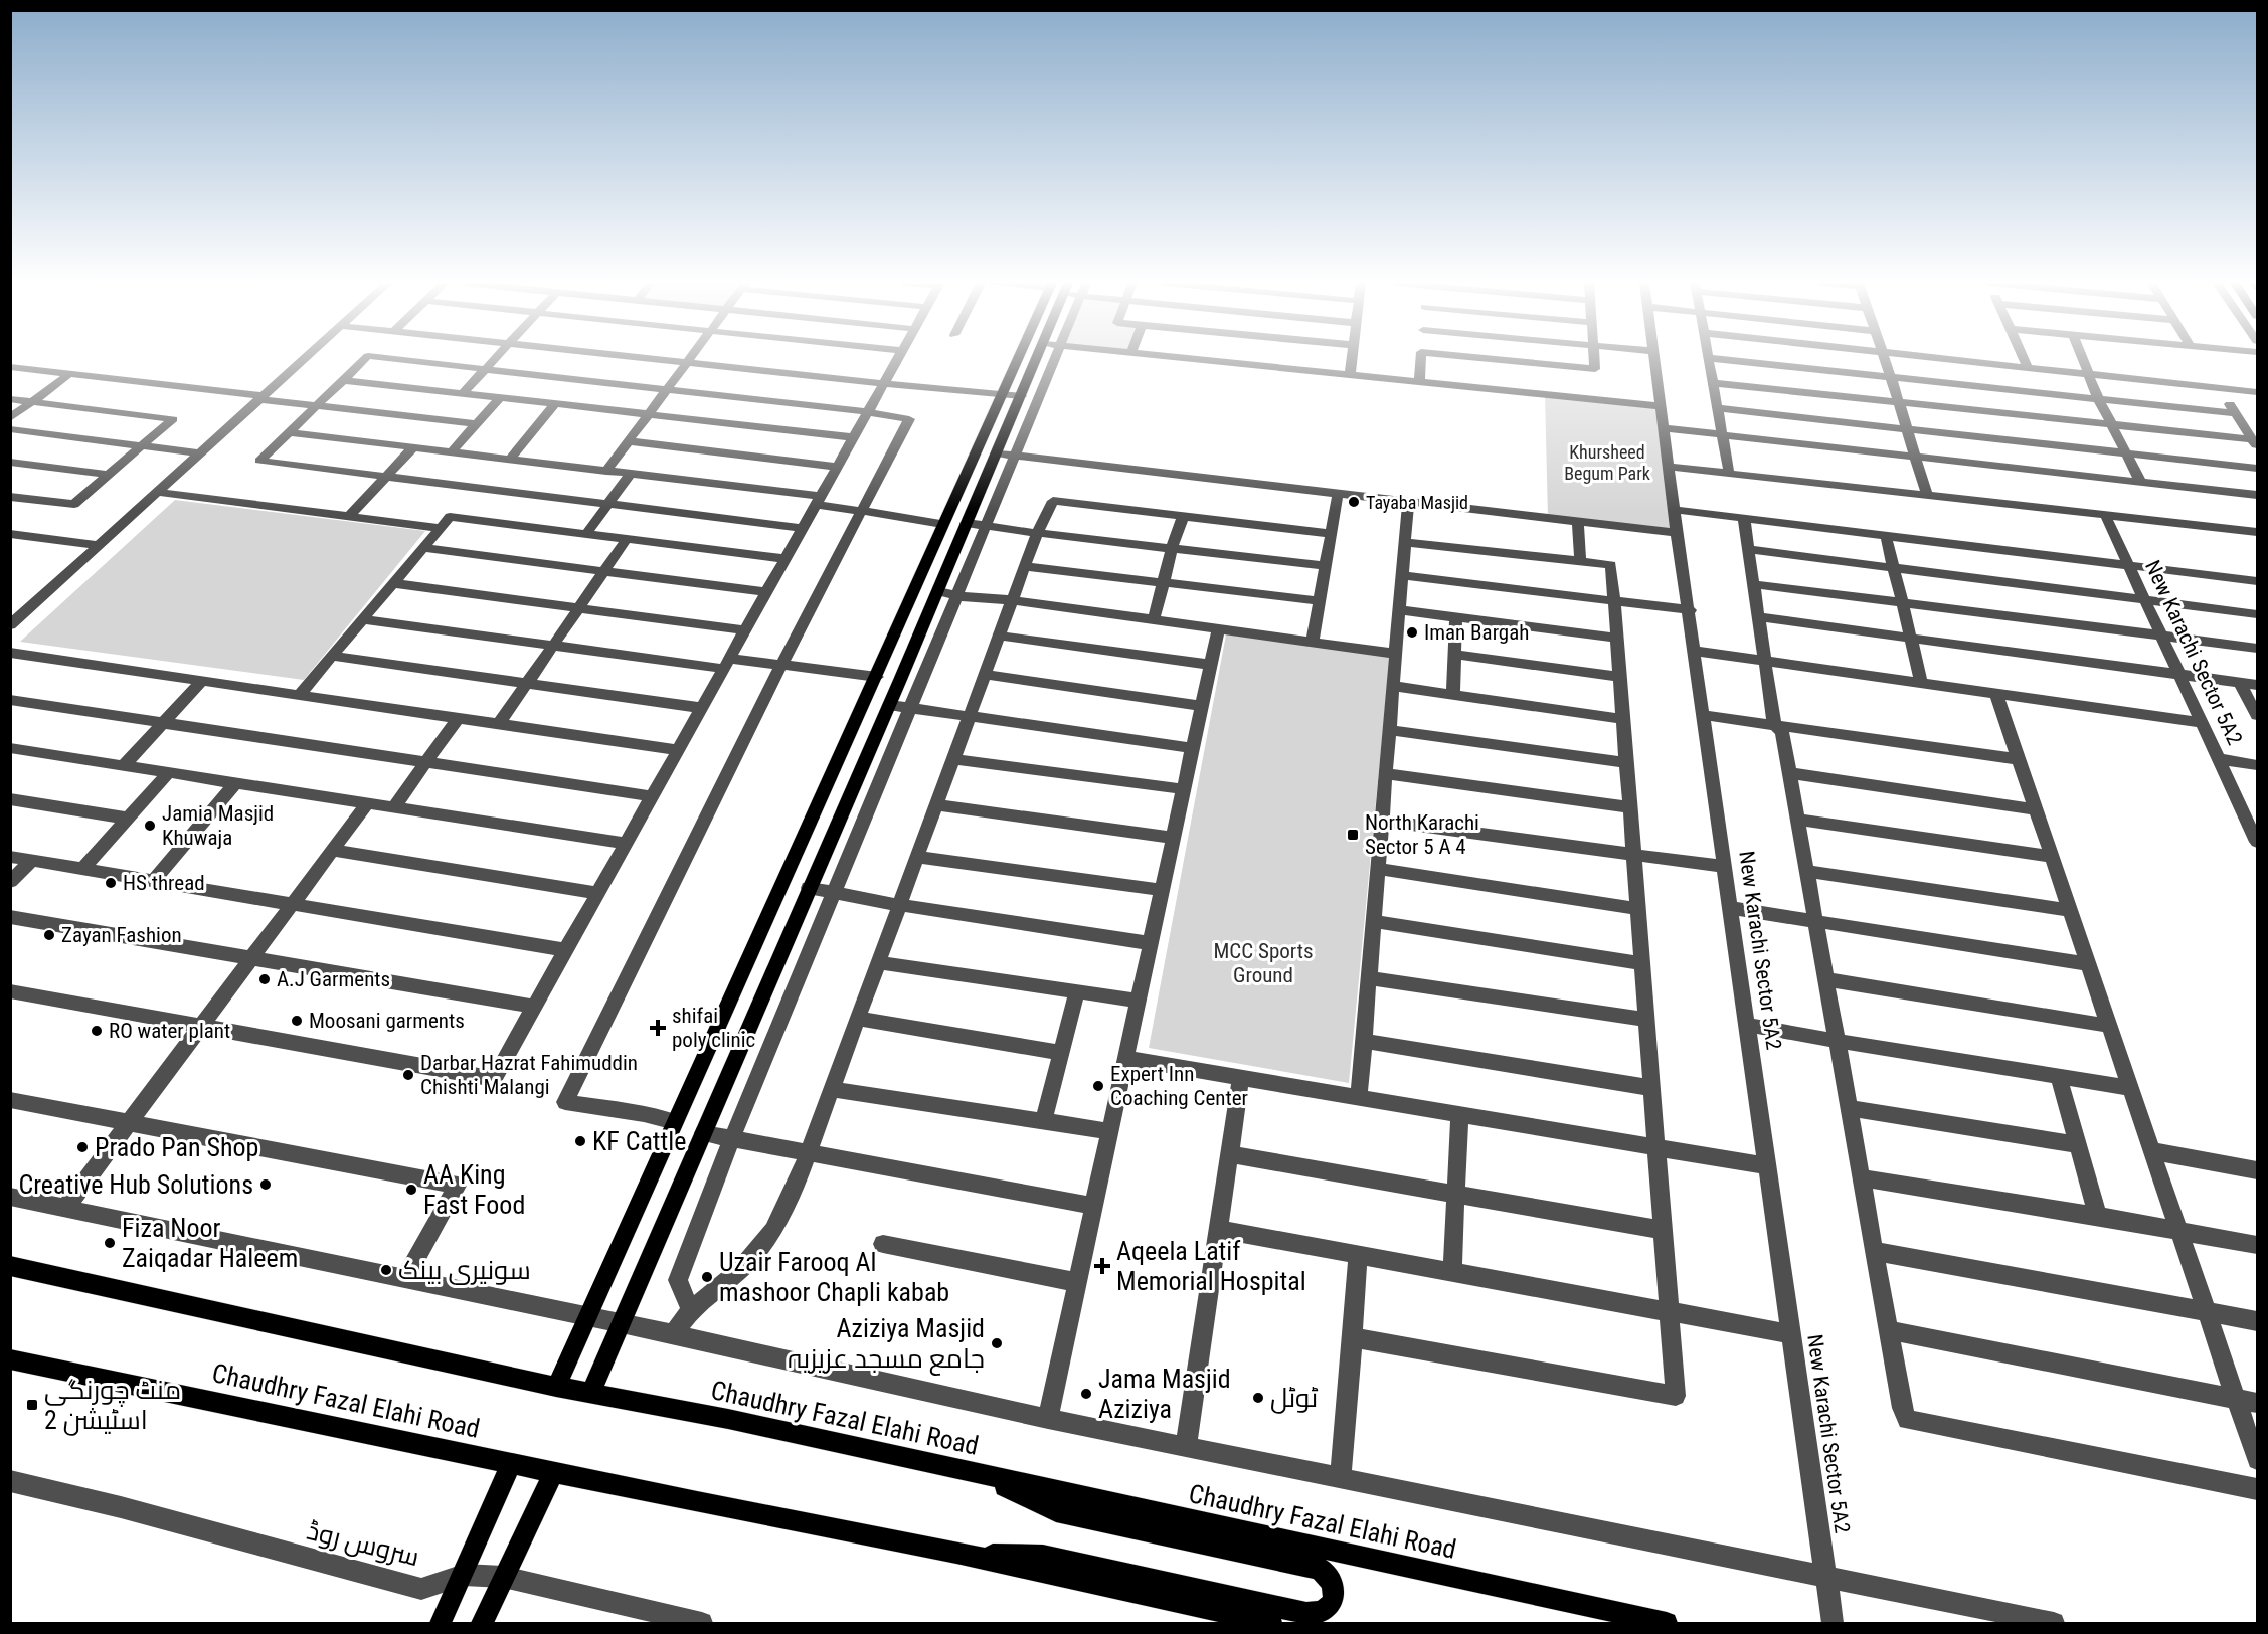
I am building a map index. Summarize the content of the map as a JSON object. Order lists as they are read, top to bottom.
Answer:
{
  "streets": {
    "main road": ["Chaudhry Fazal Elahi Road"],
    "street": ["New Karachi Sector 5A2", "سروس روڈ"]
  },
  "parks": ["Khursheed Begum Park", "MCC Sports Ground"],
  "places": {
    "other": [
      "Tayaba Masjid",
      "Iman Bargah",
      "Jamia Masjid Khuwaja",
      "HS thread",
      "Zayan Fashion",
      "A.J Garments",
      "Moosani garments",
      "RO water plant",
      "Darbar Hazrat Fahimuddin Chishti Malangi",
      "Expert Inn Coaching Center",
      "KF Cattle",
      "Prado Pan Shop",
      "Creative Hub Solutions",
      "AA King Fast Food",
      "Fiza Noor Zaiqadar Haleem",
      "سونیری بینک",
      "Uzair Farooq Al mashoor Chapli kabab",
      "Aziziya Masjid جامع مسجد عزیزیہ",
      "Jama Masjid Aziziya",
      "ٹوٹل"
    ],
    "transit": ["North Karachi Sector 5 A 4", "منٹ چورنگی اسٹیشن 2"],
    "health": ["shifai poly clinic", "Aqeela Latif Memorial Hospital"]
  }
}
